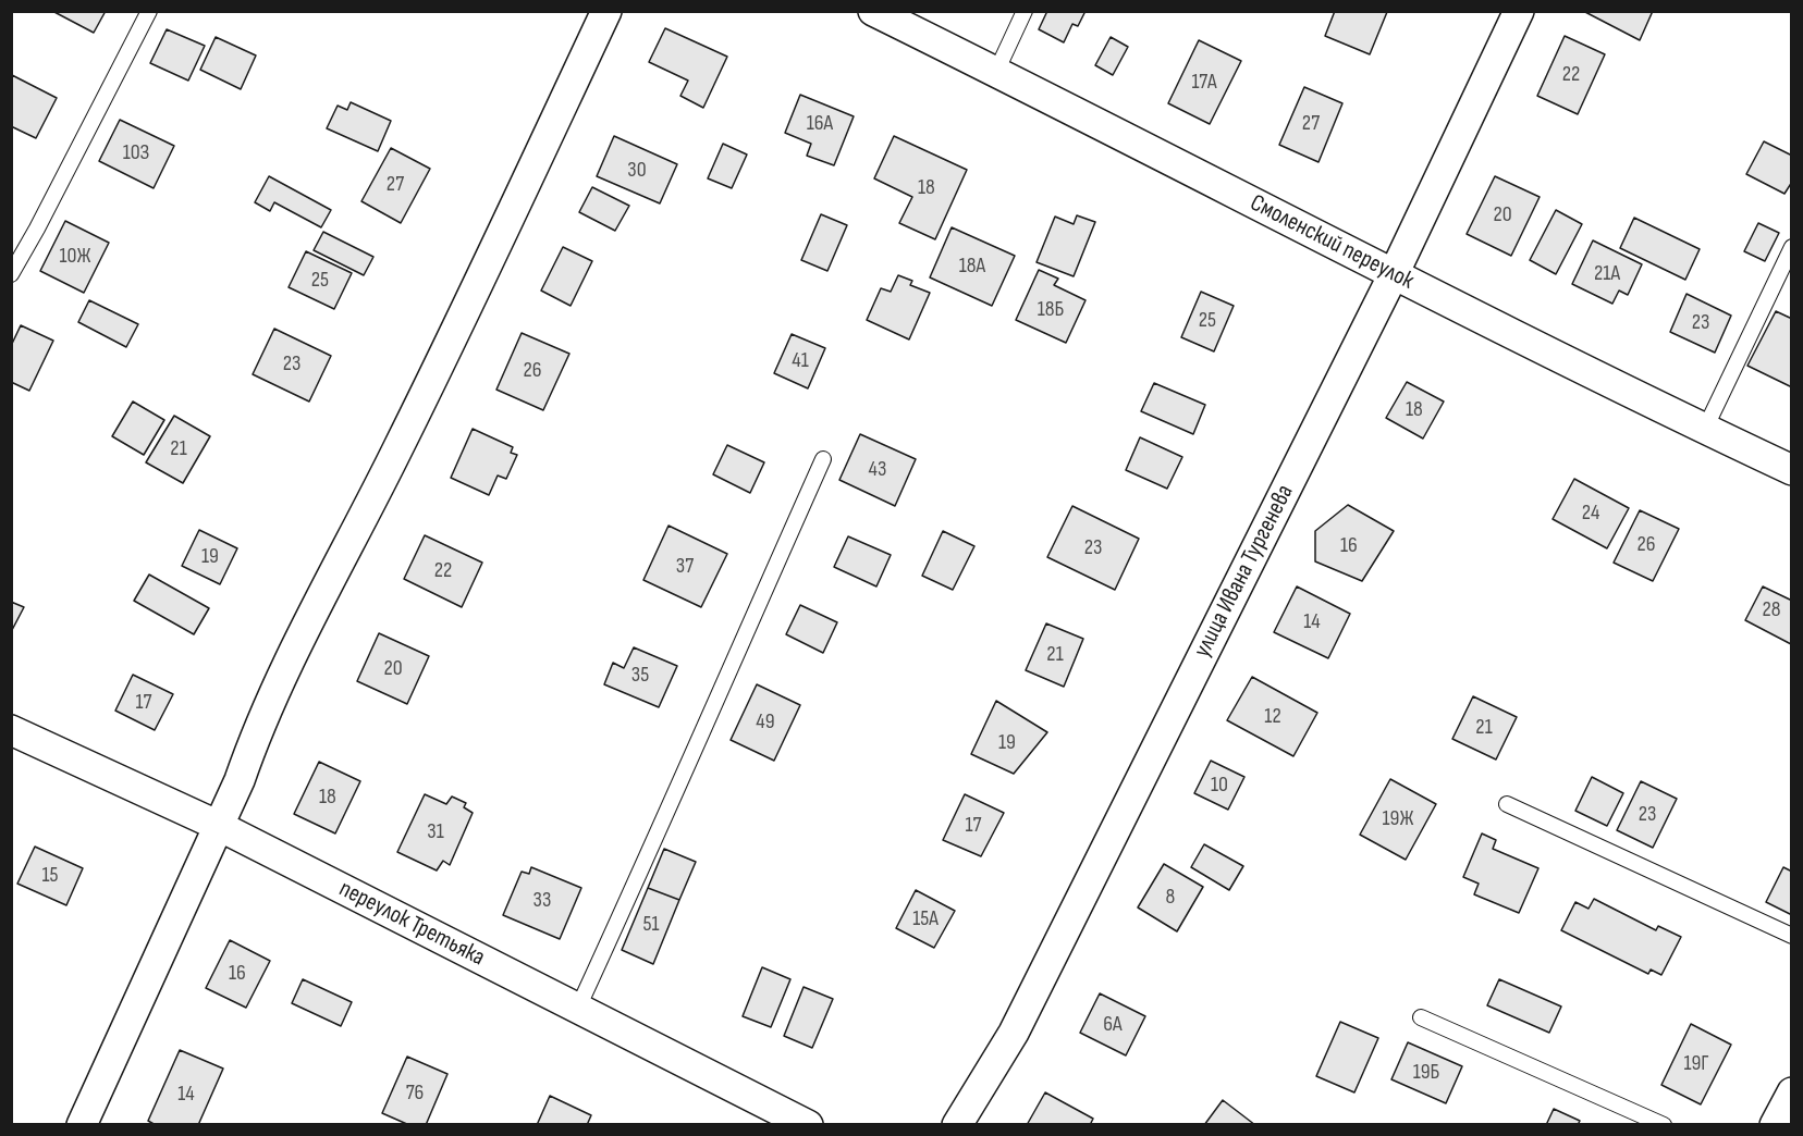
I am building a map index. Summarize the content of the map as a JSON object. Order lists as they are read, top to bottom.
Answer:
{
  "streets": {
    "street": ["Смоленский переулок", "улица Ивана Тургенева", "переулок Третьяка"]
  },
  "crossings": [
    ["Смоленский переулок", "улица Ивана Тургенева"]
  ],
  "house_numbers": [
    "22",
    "17А",
    "16А",
    "27",
    "10З",
    "30",
    "27",
    "18",
    "20",
    "10Ж",
    "18А",
    "21А",
    "25",
    "18Б",
    "25",
    "23",
    "41",
    "23",
    "26",
    "18",
    "21",
    "43",
    "24",
    "26",
    "16",
    "23",
    "19",
    "37",
    "22",
    "28",
    "14",
    "21",
    "20",
    "35",
    "17",
    "12",
    "49",
    "21",
    "19",
    "10",
    "18",
    "23",
    "19Ж",
    "17",
    "31",
    "15",
    "8",
    "33",
    "15А",
    "51",
    "16",
    "6А",
    "19Г",
    "19Б",
    "76",
    "14"
  ]
}
